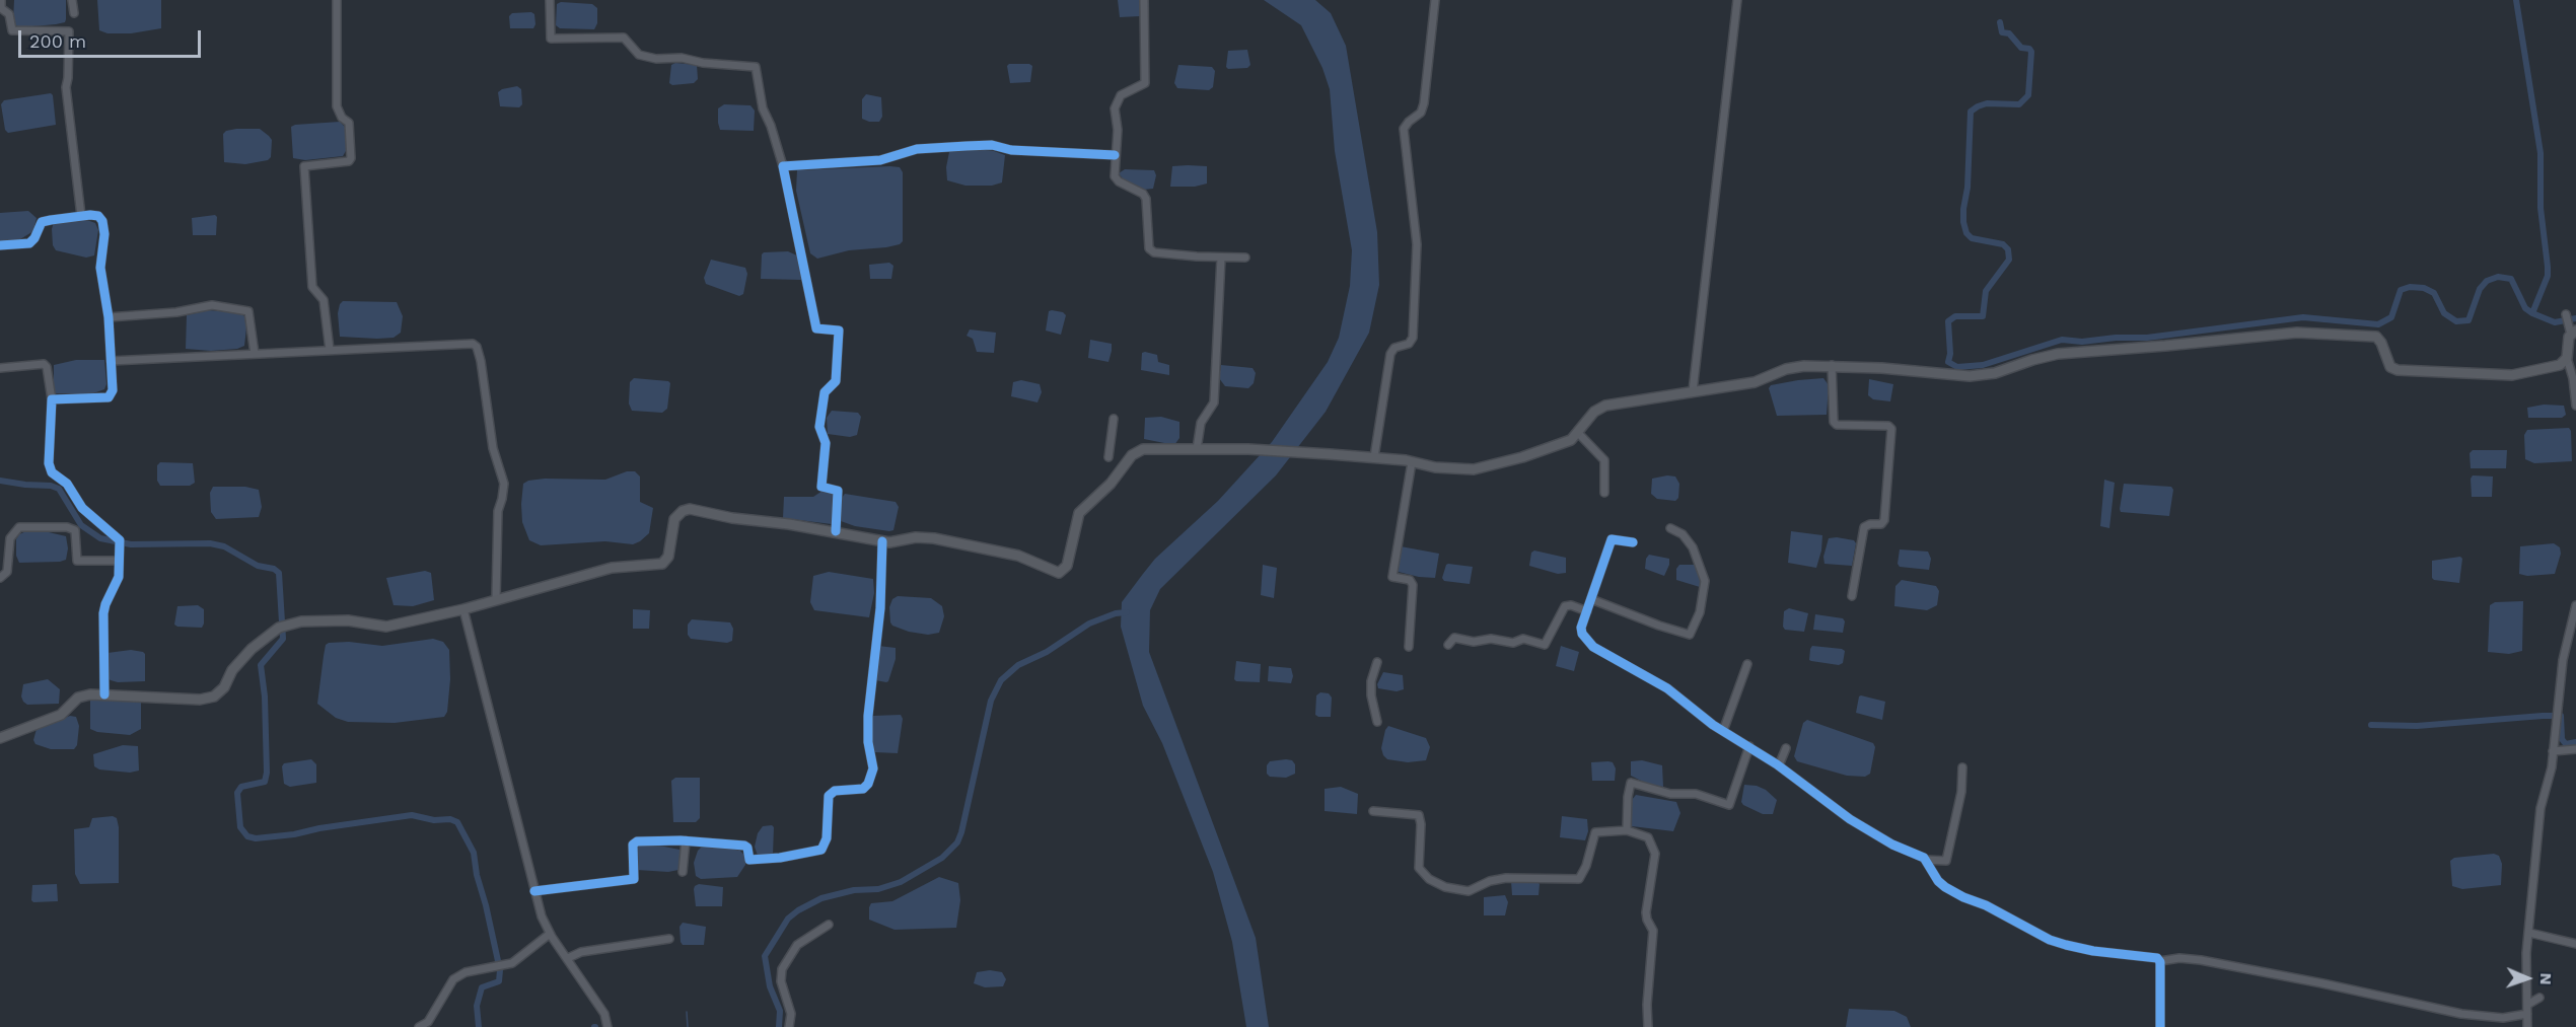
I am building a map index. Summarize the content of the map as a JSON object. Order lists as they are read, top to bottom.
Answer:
{
  "scale_bar": "200 m",
  "north": "right"
}
